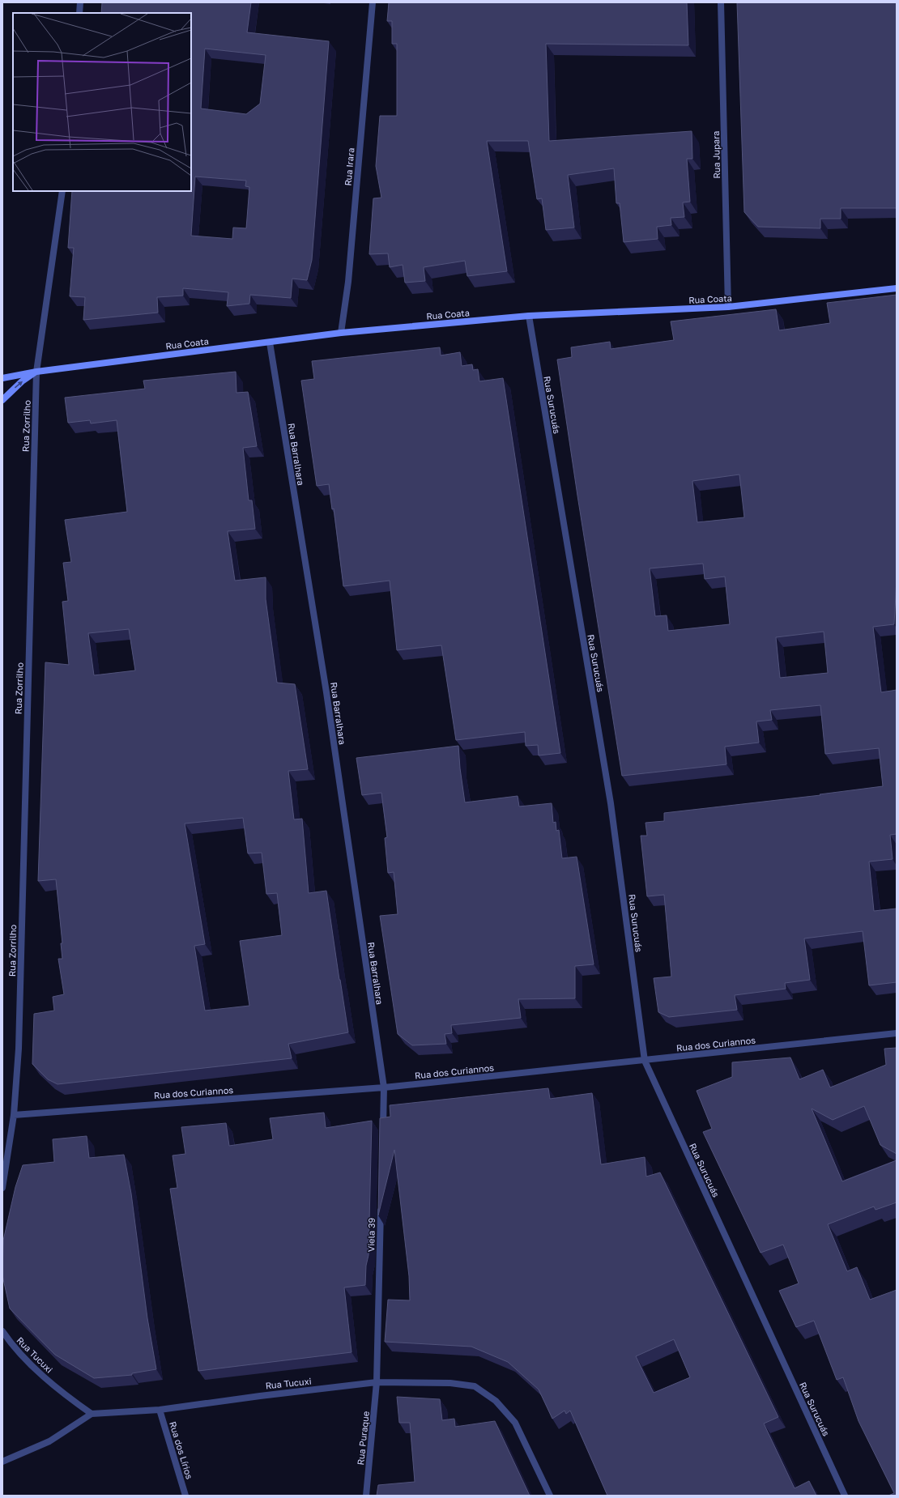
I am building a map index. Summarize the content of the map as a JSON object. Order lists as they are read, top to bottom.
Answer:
{
  "streets": {
    "street": [
      "Rua Jupara",
      "Rua Irara",
      "Rua Coata",
      "Rua Surucuás",
      "Rua Zorrilho",
      "Rua Barralhara",
      "Rua dos Curiannos",
      "Viela 39",
      "Rua Tucuxi",
      "Rua Puraque",
      "Rua dos Lírios"
    ]
  },
  "crossings": [
    ["Rua Jupara", "Rua Coata"],
    ["Rua Irara", "Rua Coata"],
    ["Rua Coata", "Rua Surucuás"],
    ["Rua Coata", "Rua Zorrilho"],
    ["Rua Coata", "Rua Barralhara"],
    ["Rua Surucuás", "Rua dos Curiannos"],
    ["Rua Zorrilho", "Rua dos Curiannos"],
    ["Rua Barralhara", "Rua dos Curiannos"],
    ["Viela 39", "Rua Tucuxi"],
    ["Viela 39", "Rua Puraque"],
    ["Rua Tucuxi", "Rua Puraque"],
    ["Rua Tucuxi", "Rua dos Lírios"]
  ]
}
